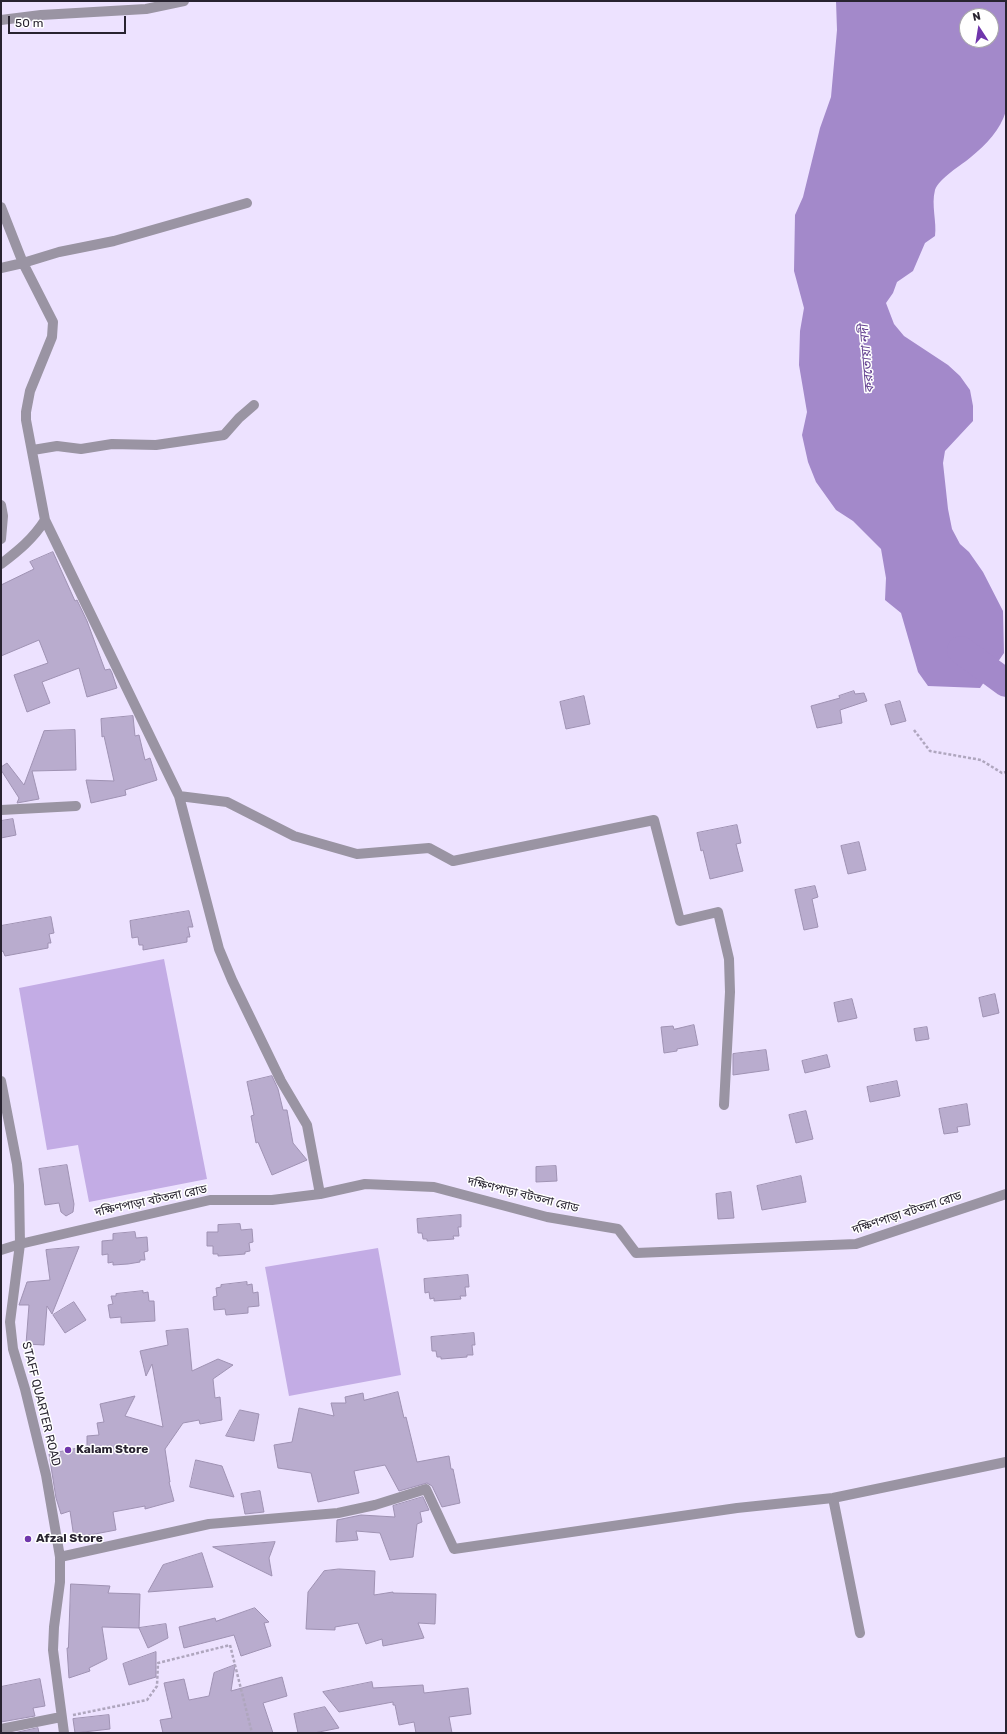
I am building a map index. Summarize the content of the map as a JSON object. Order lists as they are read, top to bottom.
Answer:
{
  "streets": {
    "street": ["দক্ষিণপাড়া বটতলা রোড", "STAFF QUARTER ROAD"]
  },
  "crossings": [
    ["দক্ষিণপাড়া বটতলা রোড", "STAFF QUARTER ROAD"]
  ],
  "water": ["করতোয়া নদী"],
  "places": ["Kalam Store", "Afzal Store"],
  "scale_bar": "50 m",
  "north": "top"
}
